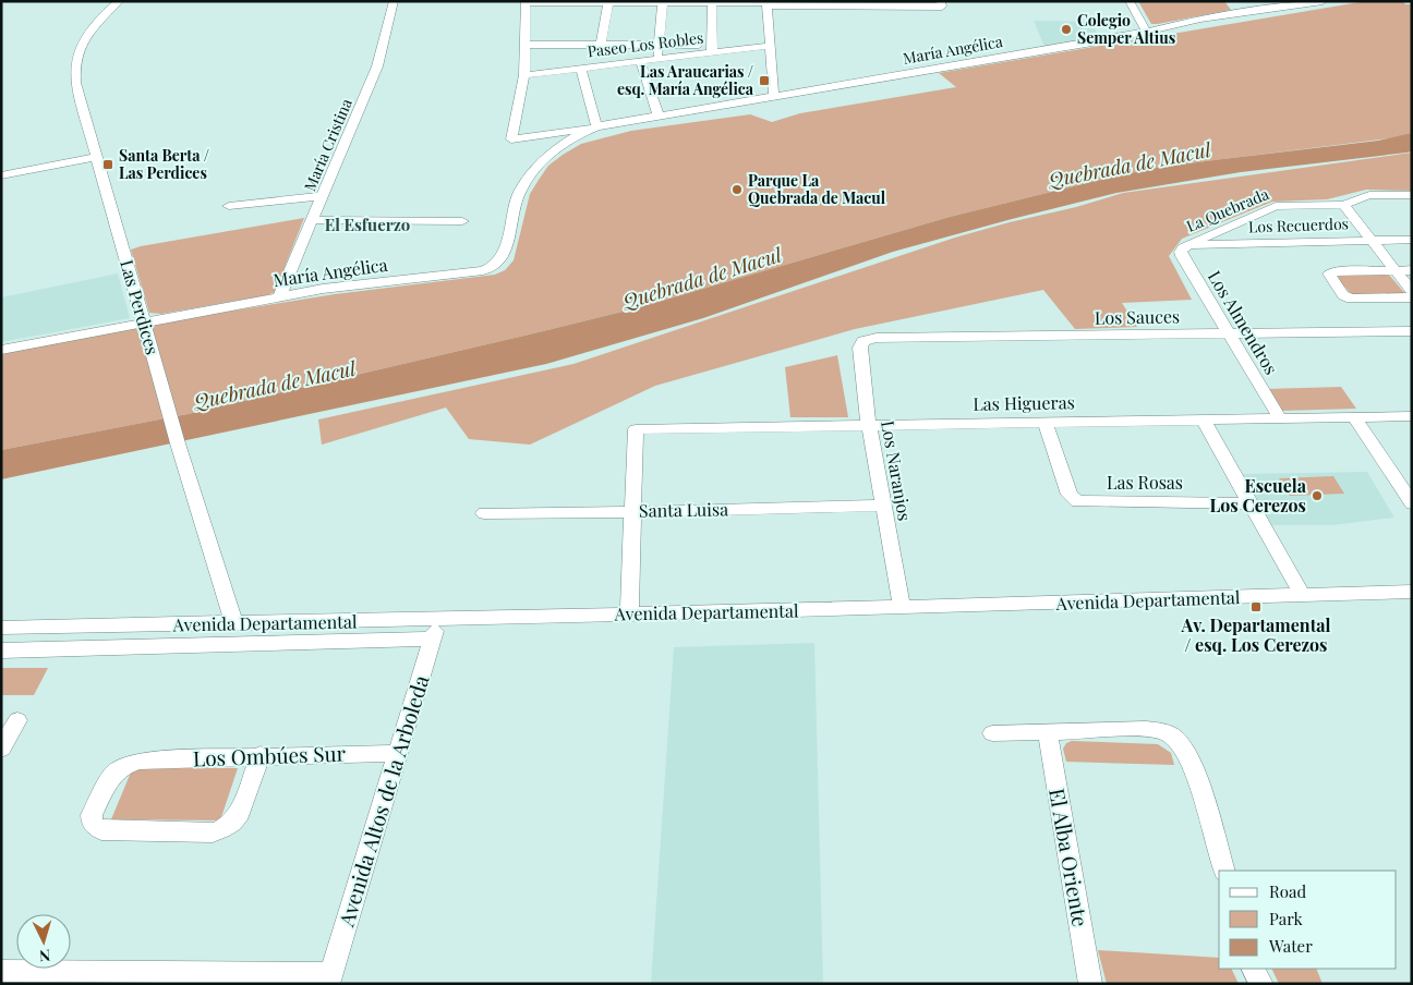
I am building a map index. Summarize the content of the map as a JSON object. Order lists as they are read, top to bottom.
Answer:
{
  "streets": {
    "street": [
      "Paseo Los Robles",
      "María Angélica",
      "María Cristina",
      "La Quebrada",
      "Los Recuerdos",
      "Las Perdices",
      "Los Sauces",
      "Los Almendros",
      "Las Higueras",
      "Los Naranjos",
      "Las Rosas",
      "Santa Luisa",
      "Avenida Departamental",
      "Los Ombúes Sur",
      "Avenida Altos de la Arboleda",
      "El Alba Oriente"
    ]
  },
  "crossings": [
    ["Paseo Los Robles", "María Angélica"],
    ["María Angélica", "María Cristina"],
    ["María Angélica", "Las Perdices"],
    ["La Quebrada", "Los Recuerdos"],
    ["La Quebrada", "Los Almendros"],
    ["Los Recuerdos", "Los Almendros"],
    ["Las Perdices", "Avenida Departamental"],
    ["Los Sauces", "Los Almendros"],
    ["Los Sauces", "Los Naranjos"],
    ["Los Almendros", "Las Higueras"],
    ["Las Higueras", "Los Naranjos"],
    ["Las Higueras", "Las Rosas"],
    ["Las Higueras", "Santa Luisa"],
    ["Los Naranjos", "Santa Luisa"],
    ["Los Naranjos", "Avenida Departamental"],
    ["Avenida Departamental", "Avenida Altos de la Arboleda"],
    ["Los Ombúes Sur", "Avenida Altos de la Arboleda"]
  ],
  "districts": ["El Esfuerzo"],
  "water": ["Quebrada de Macul"],
  "places": {
    "other": ["Colegio Semper Altius", "Parque La Quebrada de Macul", "Escuela Los Cerezos"],
    "transit": ["Las Araucarias / esq. María Angélica", "Santa Berta / Las Perdices", "Av. Departamental / esq. Los Cerezos"]
  },
  "legend": ["Road", "Park", "Water"],
  "north": "bottom"
}
